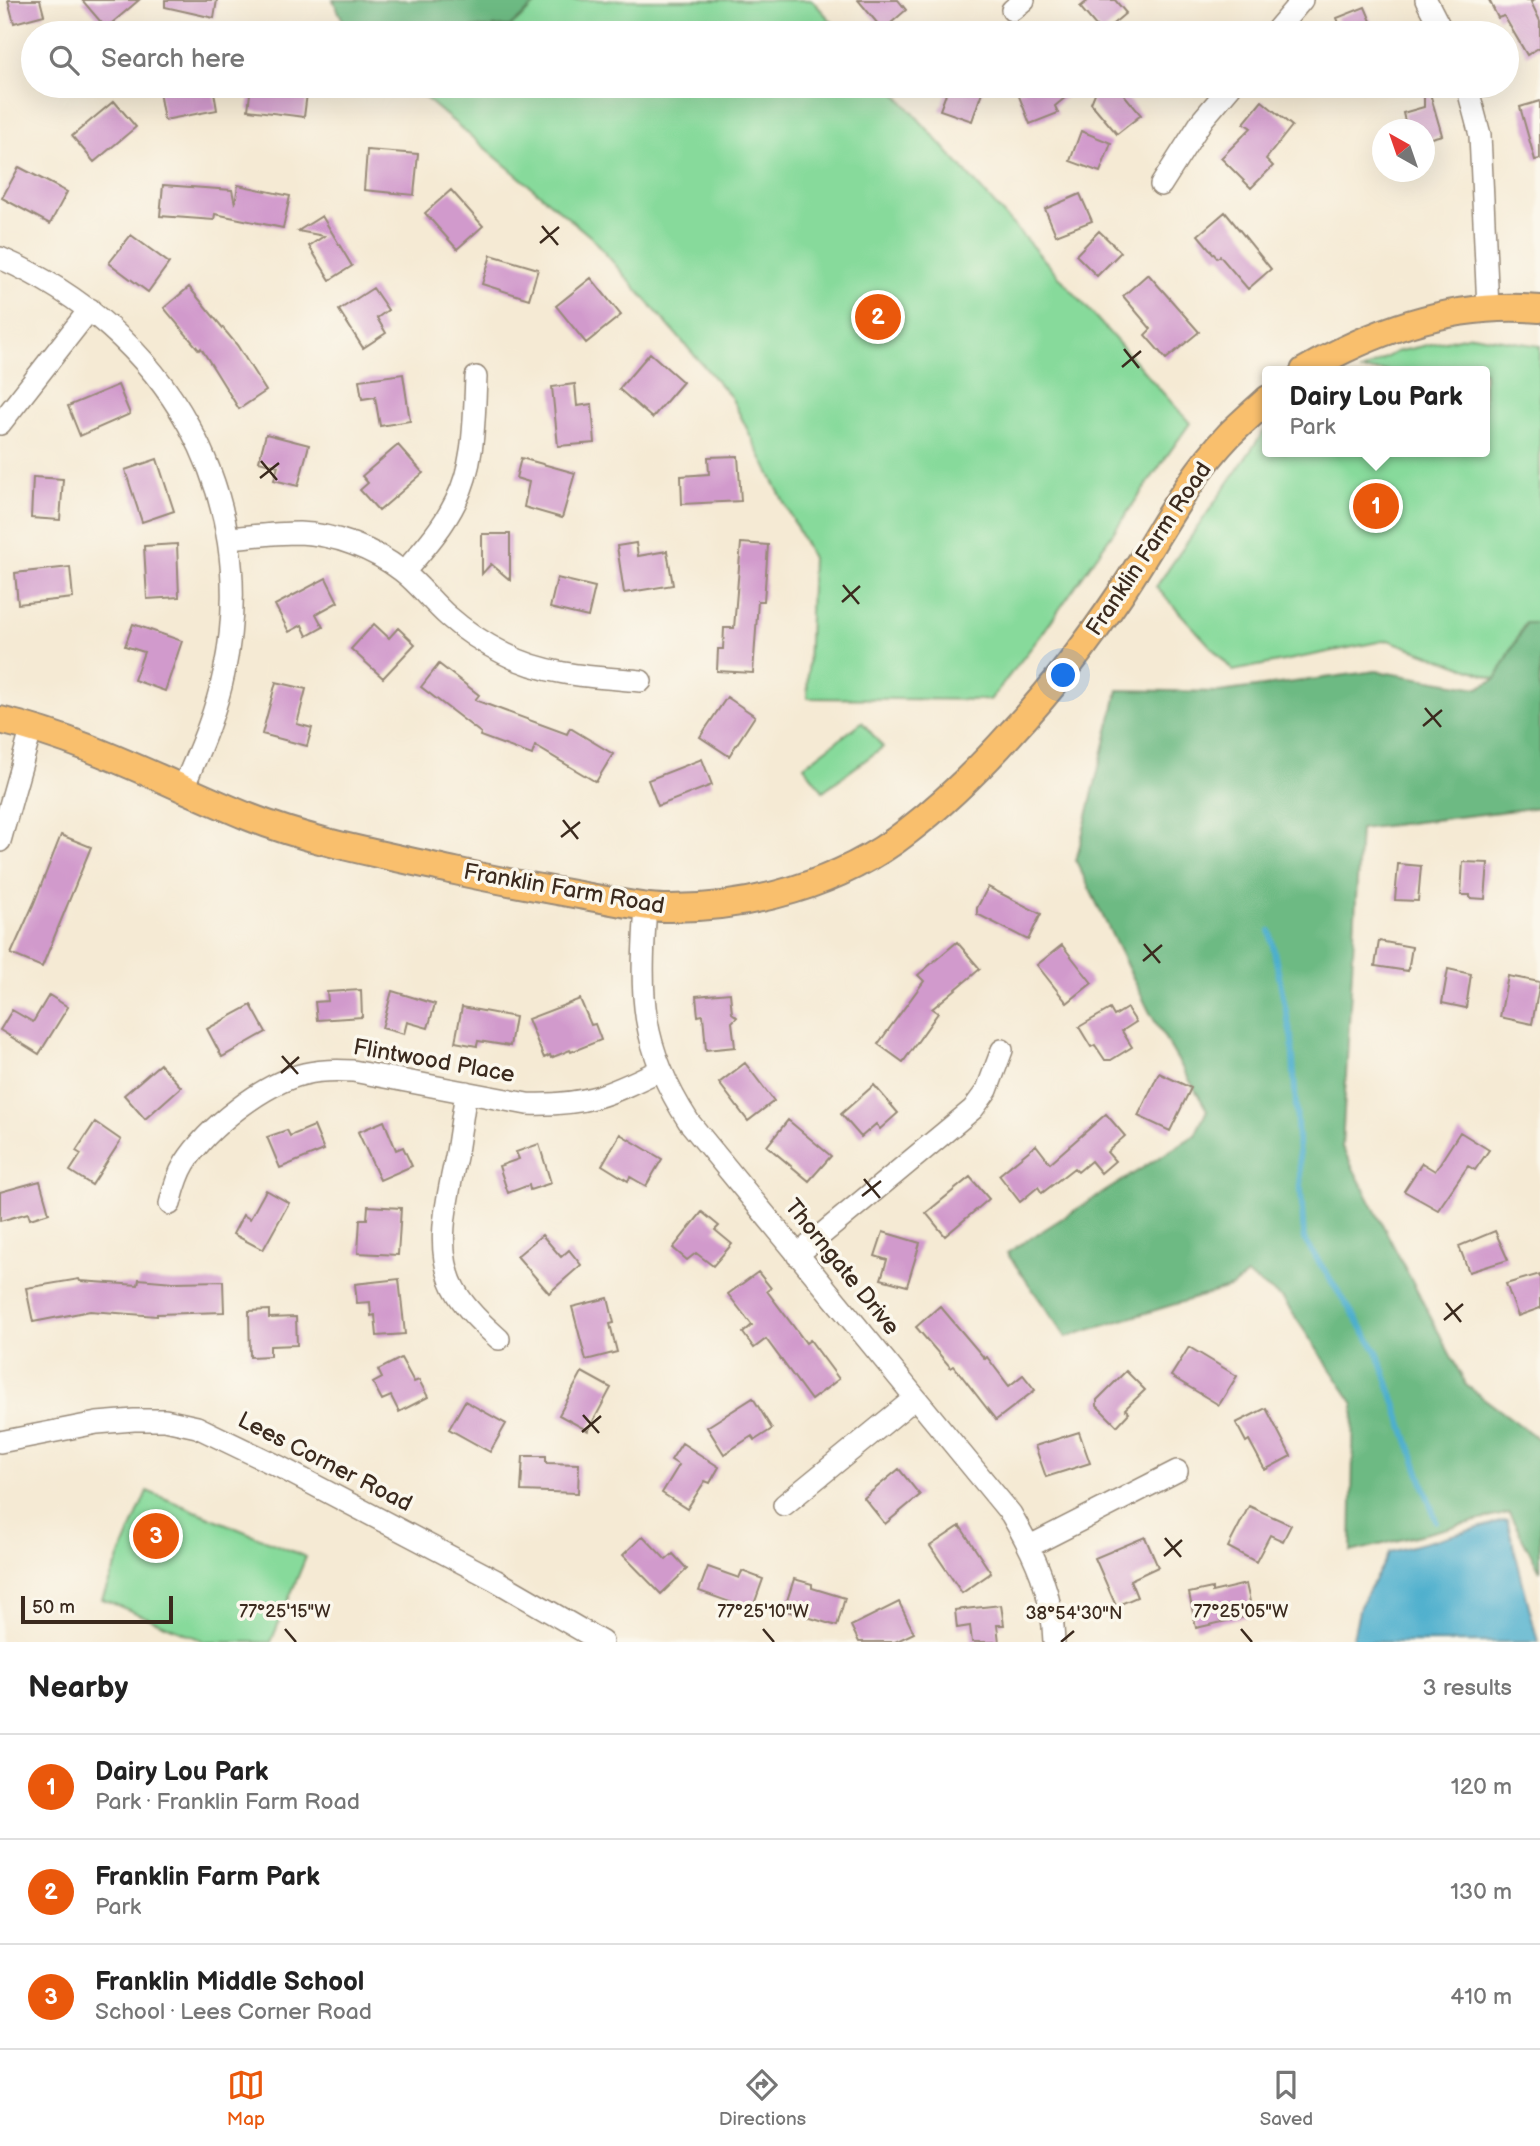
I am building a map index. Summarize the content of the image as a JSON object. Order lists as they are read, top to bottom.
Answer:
{
  "streets": {
    "main road": ["Franklin Farm Road"],
    "street": ["Flintwood Place", "Thorngate Drive", "Lees Corner Road"]
  },
  "crossings": [
    ["Franklin Farm Road", "Thorngate Drive"],
    ["Flintwood Place", "Thorngate Drive"]
  ],
  "scale_bar": "50 m",
  "north": "top left",
  "page": {
    "search": "Search here",
    "pins": ["2", "1", "3"],
    "popup": ["Dairy Lou Park", "Park"],
    "scale": "50 m",
    "heading": ["Nearby", "3 results"],
    "list": [
      {
        "mark": "1",
        "name": "Dairy Lou Park",
        "note": "Park · Franklin Farm Road",
        "value": "120 m"
      },
      {
        "mark": "2",
        "name": "Franklin Farm Park",
        "note": "Park",
        "value": "130 m"
      },
      {
        "mark": "3",
        "name": "Franklin Middle School",
        "note": "School · Lees Corner Road",
        "value": "410 m"
      }
    ],
    "nav": ["Map", "Directions", "Saved"]
  },
  "coordinates": [
    "77°25'15\"W",
    "77°25'10\"W",
    "77°25'05\"W",
    "38°54'30\"N"
  ]
}
